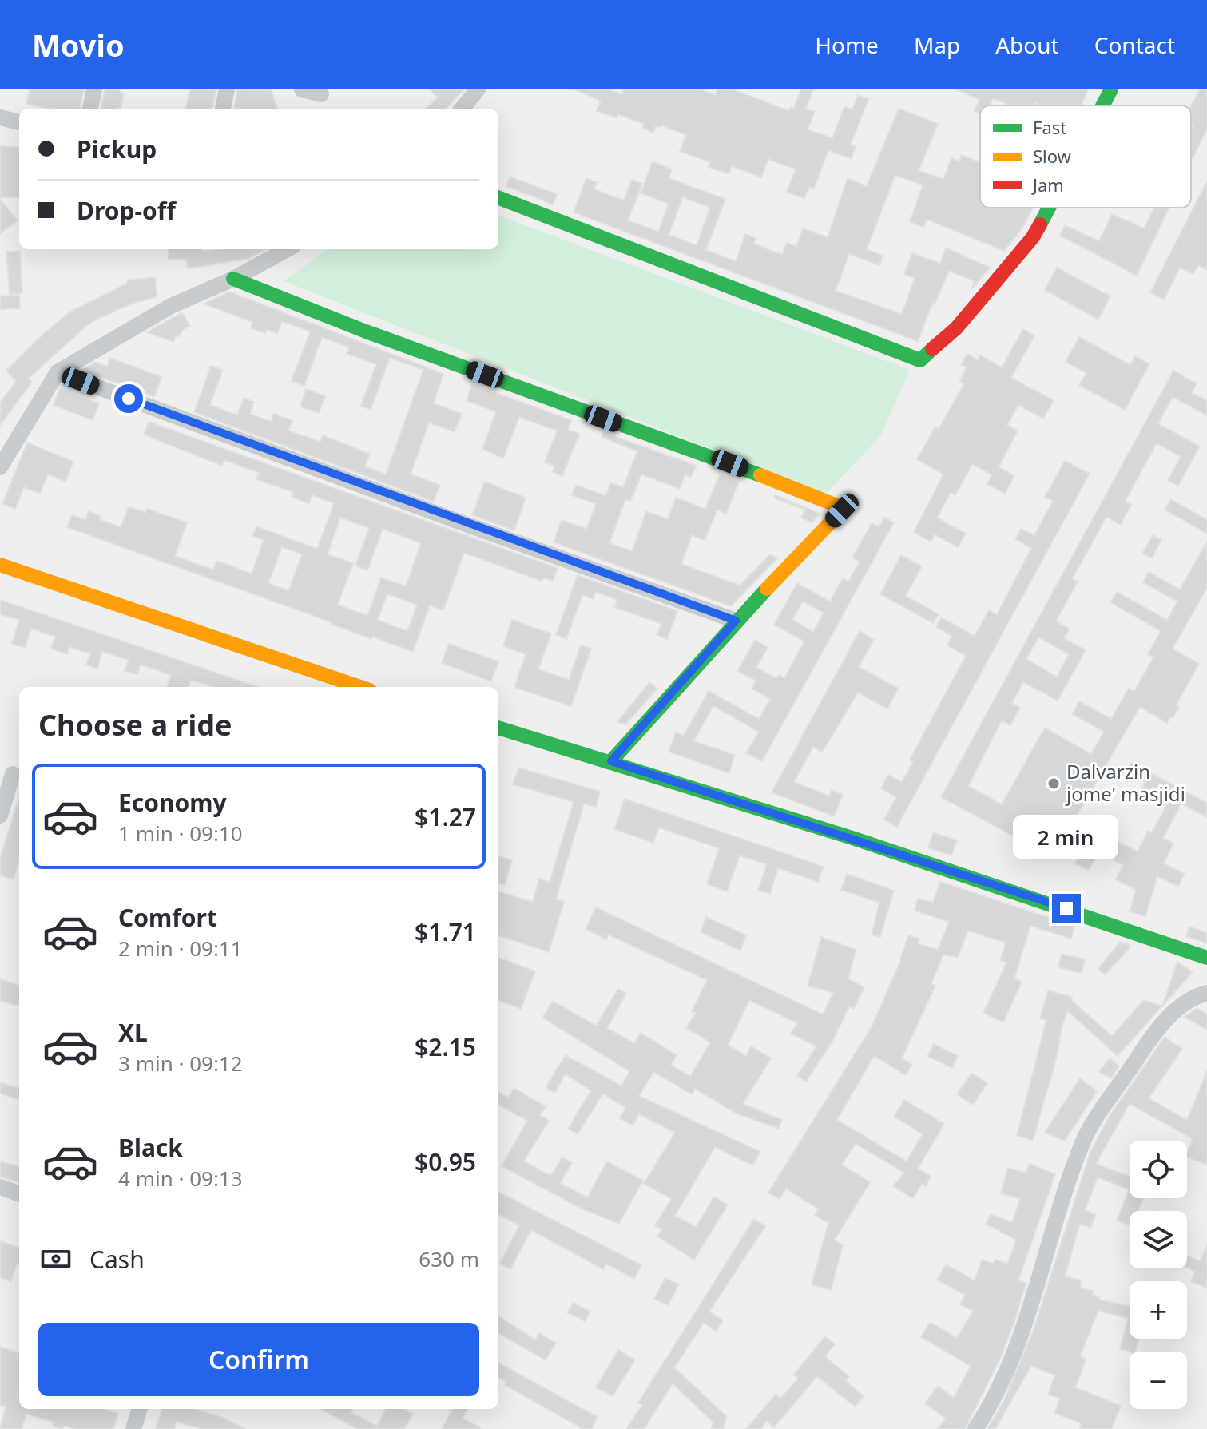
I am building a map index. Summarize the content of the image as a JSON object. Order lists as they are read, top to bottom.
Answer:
{
  "places": ["Dalvarzin jome' masjidi"],
  "legend": ["Fast", "Slow", "Jam"],
  "page": {
    "header": "Movio",
    "nav": [
      "Home",
      "Map",
      "About",
      "Contact"
    ],
    "banner": ["Pickup", "Drop-off"],
    "heading": "Choose a ride",
    "list": [
      {
        "name": "Economy",
        "note": "1 min · 09:10",
        "value": "$1.27"
      },
      {
        "name": "Comfort",
        "note": "2 min · 09:11",
        "value": "$1.71"
      },
      {
        "name": "XL",
        "note": "3 min · 09:12",
        "value": "$2.15"
      },
      {
        "name": "Black",
        "note": "4 min · 09:13",
        "value": "$0.95"
      }
    ],
    "bubble": "2 min",
    "map_buttons": ["+", "−"],
    "pay": ["Cash", "630 m"],
    "buttons": "Confirm"
  }
}
